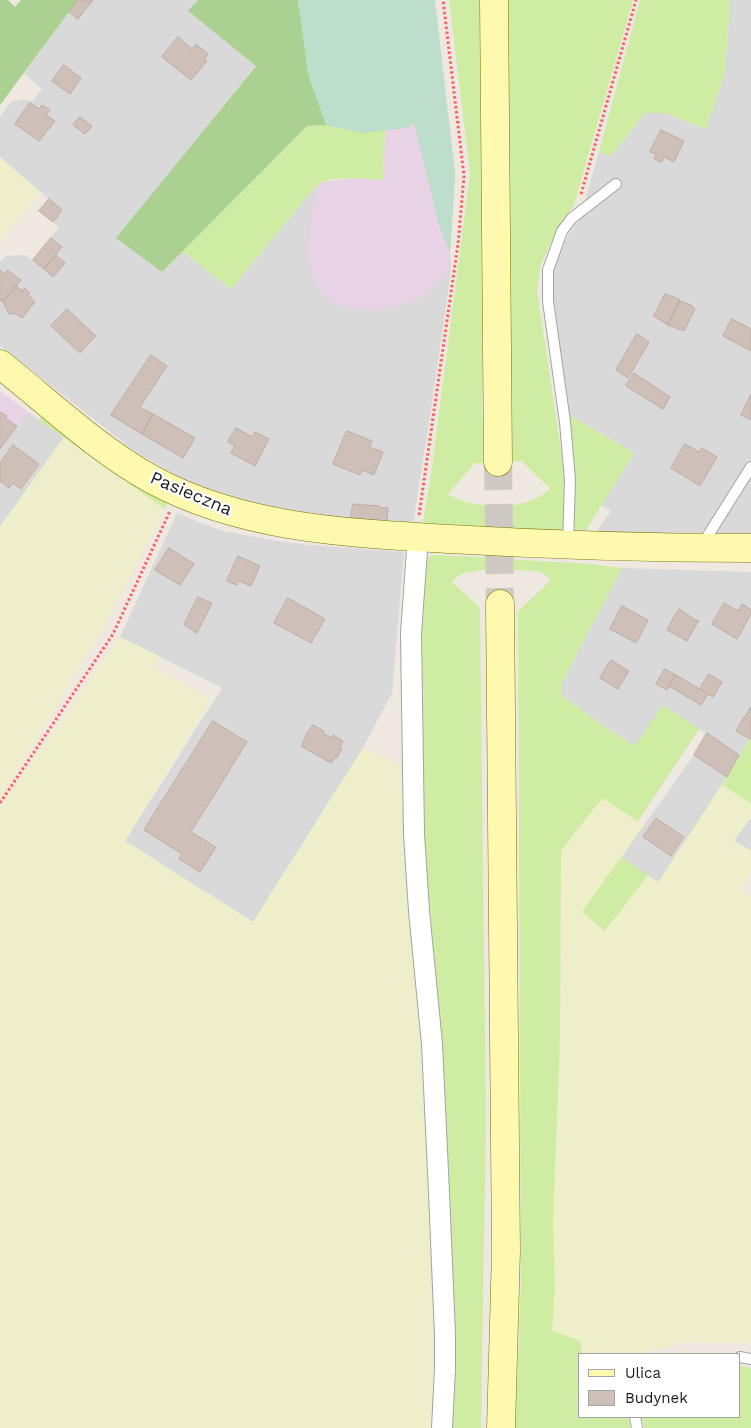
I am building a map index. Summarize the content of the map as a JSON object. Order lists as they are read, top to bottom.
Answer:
{
  "streets": {
    "main road": ["Pasieczna"]
  },
  "legend": ["Ulica", "Budynek"]
}
